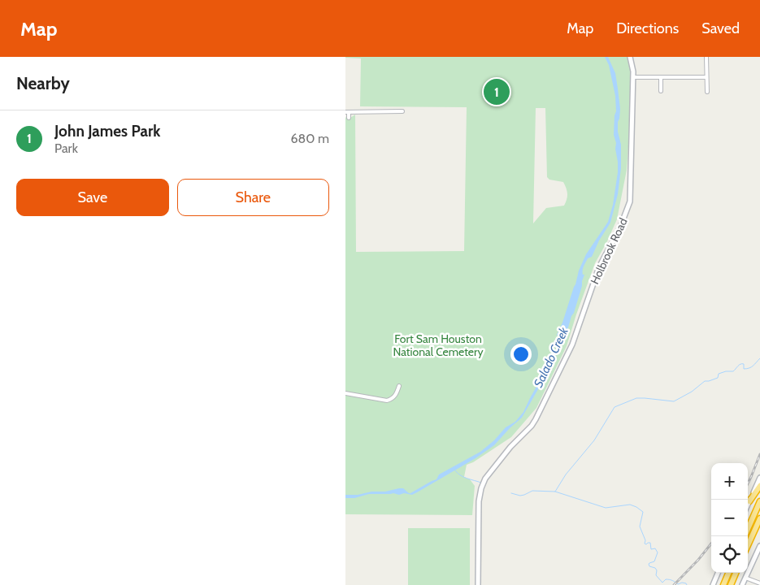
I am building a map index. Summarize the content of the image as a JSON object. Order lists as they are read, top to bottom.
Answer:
{
  "streets": {
    "street": ["Holbrook Road"]
  },
  "water": ["Salado Creek"],
  "parks": ["Fort Sam Houston National Cemetery"],
  "page": {
    "header": "Map",
    "nav": ["Map", "Directions", "Saved"],
    "heading": "Nearby",
    "pins": "1",
    "list": [
      {
        "mark": "1",
        "name": "John James Park",
        "note": "Park",
        "value": "680 m"
      }
    ],
    "buttons": ["Save", "Share"],
    "map_buttons": ["+", "−"]
  }
}
